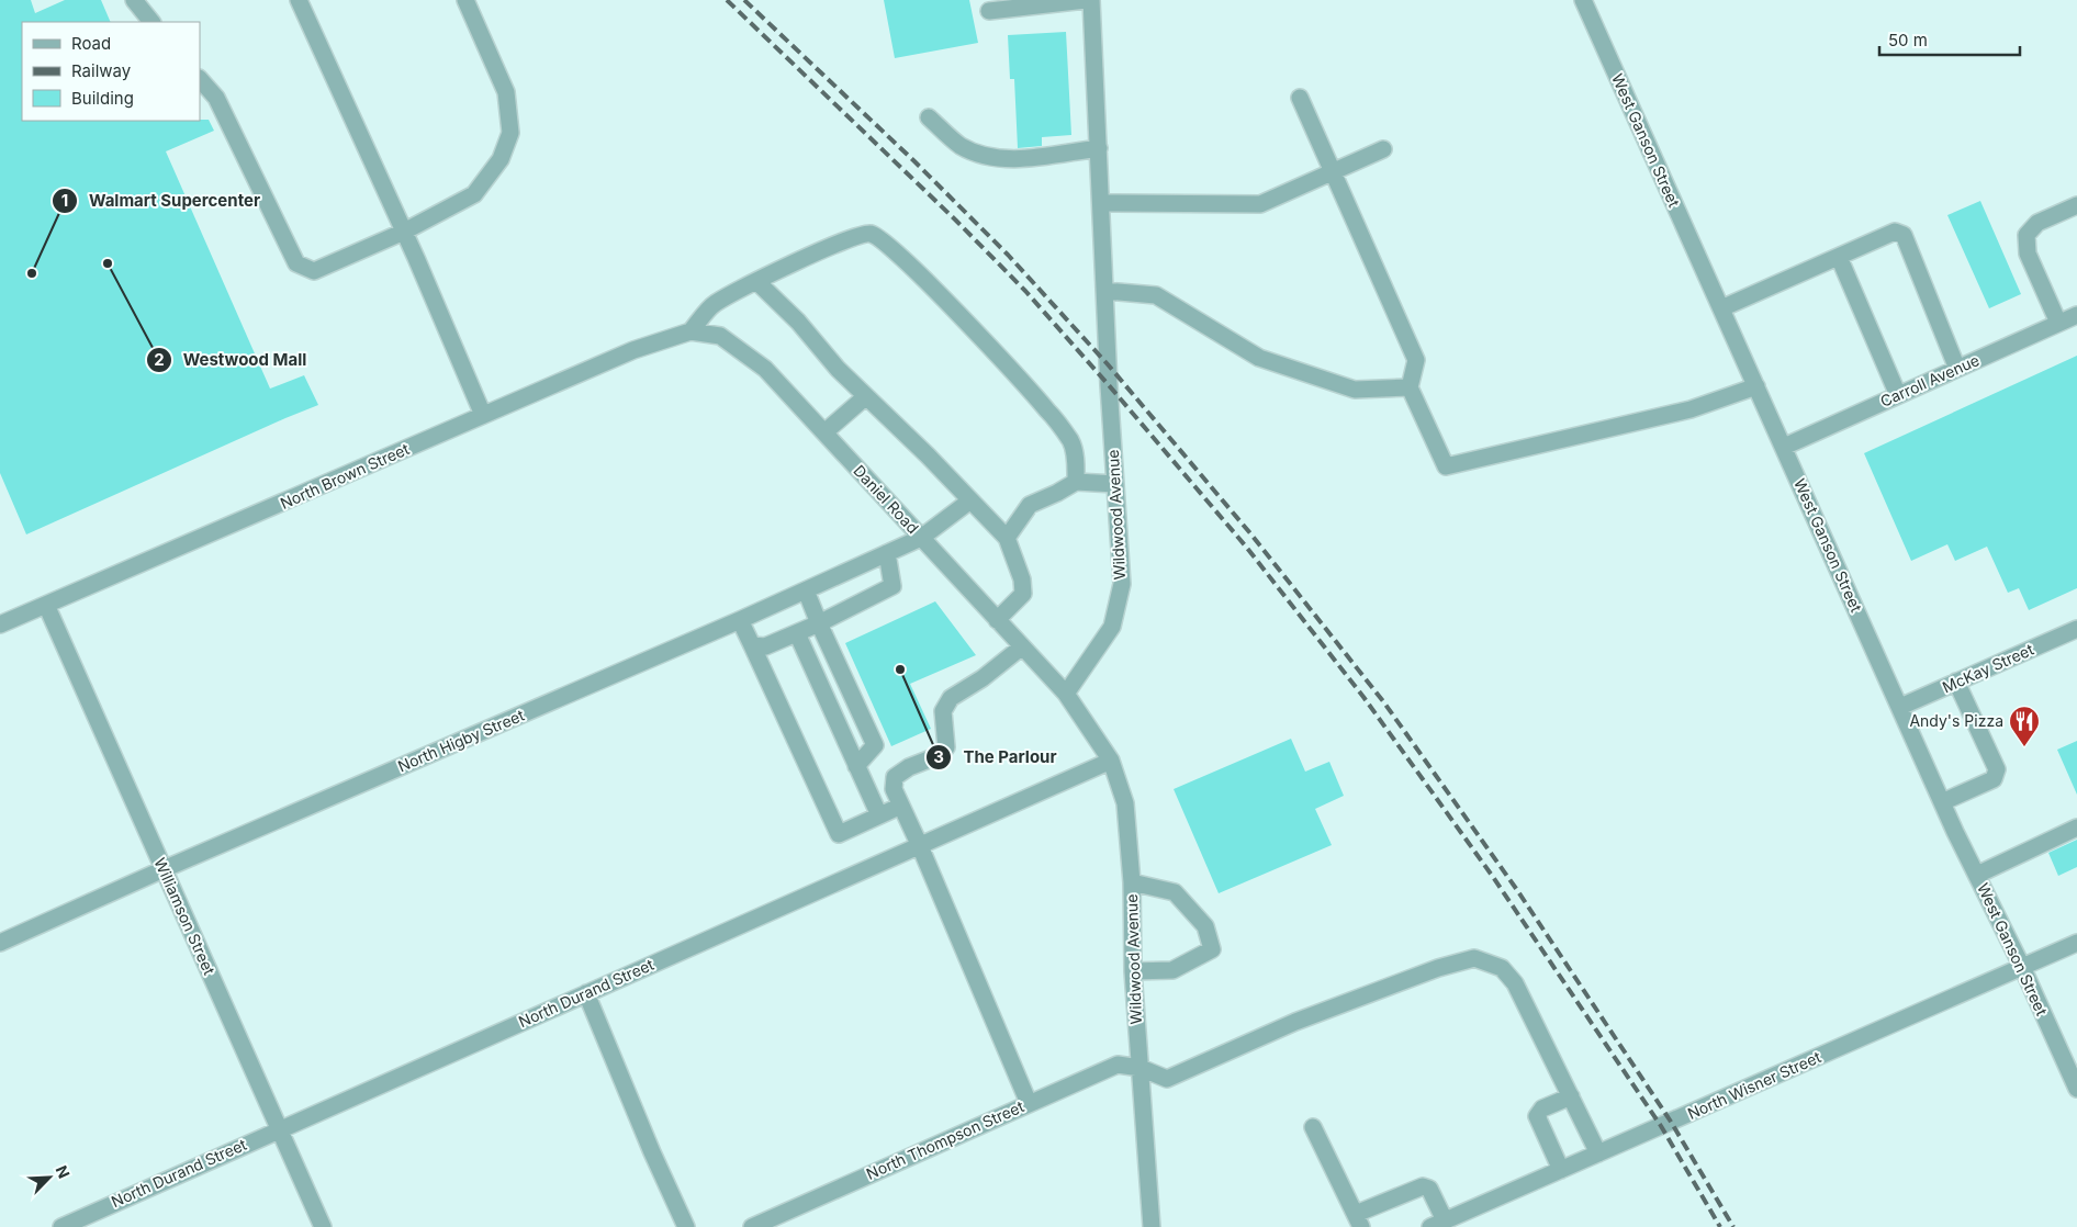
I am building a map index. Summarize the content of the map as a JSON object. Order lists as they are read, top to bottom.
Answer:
{
  "streets": {
    "street": [
      "West Ganson Street",
      "Carroll Avenue",
      "North Brown Street",
      "Daniel Road",
      "Wildwood Avenue",
      "McKay Street",
      "North Higby Street",
      "Williamson Street",
      "North Durand Street",
      "North Wisner Street",
      "North Thompson Street"
    ]
  },
  "crossings": [
    ["West Ganson Street", "Carroll Avenue"],
    ["West Ganson Street", "McKay Street"],
    ["West Ganson Street", "North Wisner Street"],
    ["North Brown Street", "Daniel Road"],
    ["North Brown Street", "Williamson Street"],
    ["Daniel Road", "Wildwood Avenue"],
    ["Daniel Road", "North Higby Street"],
    ["Wildwood Avenue", "North Durand Street"],
    ["Wildwood Avenue", "North Thompson Street"],
    ["North Higby Street", "Williamson Street"],
    ["Williamson Street", "North Durand Street"],
    ["North Wisner Street", "North Thompson Street"]
  ],
  "places": {
    "other": ["Westwood Mall", "Walmart Supercenter", "The Parlour"],
    "restaurant": ["Andy's Pizza"]
  },
  "legend": ["Road", "Railway", "Building"],
  "scale_bar": "50 m",
  "north": "top right"
}
